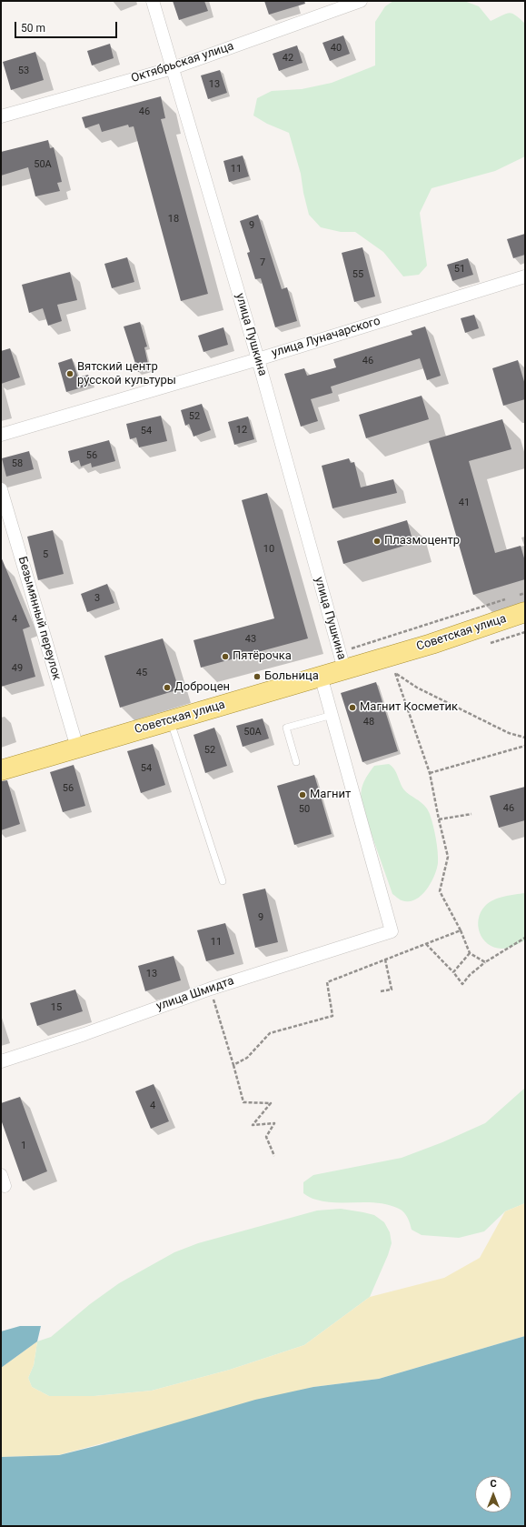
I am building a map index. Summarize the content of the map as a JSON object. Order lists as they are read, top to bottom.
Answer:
{
  "streets": {
    "main road": ["Советская улица"],
    "street": [
      "Октябрьская улица",
      "улица Пушкина",
      "улица Луначарского",
      "Безымянный переулок",
      "улица Шмидта"
    ]
  },
  "crossings": [
    ["Октябрьская улица", "улица Пушкина"],
    ["улица Пушкина", "улица Луначарского"],
    ["улица Пушкина", "Советская улица"],
    ["Безымянный переулок", "Советская улица"]
  ],
  "places": [
    "Вятский центр русской культуры",
    "Плазмоцентр",
    "Пятёрочка",
    "Больница",
    "Доброцен",
    "Магнит Косметик",
    "Магнит"
  ],
  "house_numbers": [
    "40",
    "42",
    "53",
    "13",
    "46",
    "50А",
    "11",
    "18",
    "9",
    "7",
    "51",
    "55",
    "46",
    "52",
    "12",
    "54",
    "56",
    "58",
    "41",
    "10",
    "5",
    "3",
    "4",
    "43",
    "49",
    "45",
    "48",
    "50А",
    "52",
    "54",
    "56",
    "46",
    "50",
    "9",
    "11",
    "13",
    "15",
    "4",
    "1"
  ],
  "scale_bar": "50 m",
  "north": "top"
}
